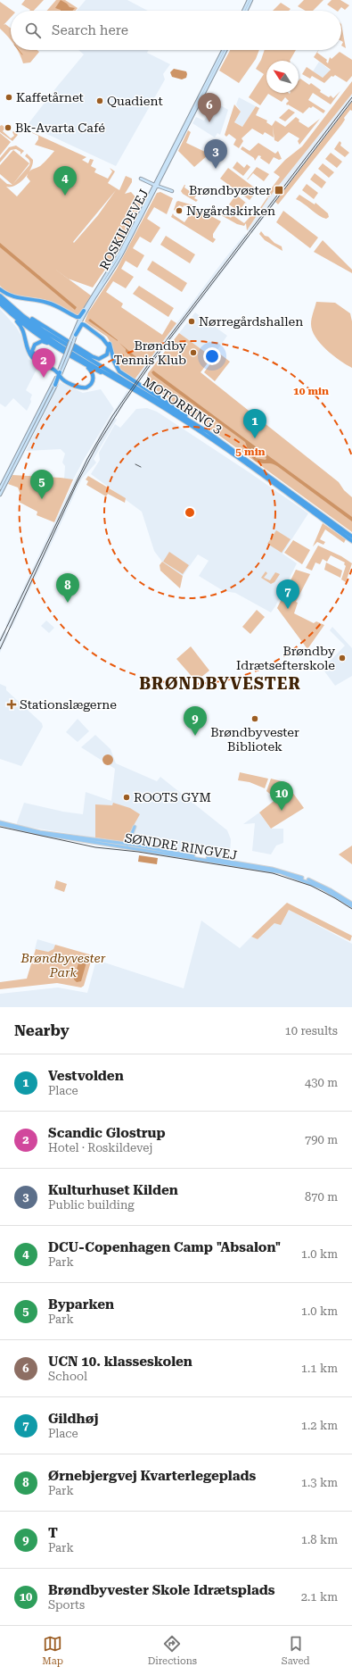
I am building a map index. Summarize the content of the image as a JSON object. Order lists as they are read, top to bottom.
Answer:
{
  "streets": {
    "highway": ["MOTORRING 3"],
    "main road": ["ROSKILDEVEJ", "SØNDRE RINGVEJ"]
  },
  "districts": ["BRØNDBYVESTER"],
  "parks": ["Brøndbyvester Park"],
  "places": {
    "other": [
      "Kaffetårnet",
      "Quadient",
      "Bk-Avarta Café",
      "Nygårdskirken",
      "Nørregårdshallen",
      "Brøndby Tennis Klub",
      "Brøndby Idrætsefterskole",
      "Brøndbyvester Bibliotek",
      "ROOTS GYM"
    ],
    "transit": ["Brøndbyøster"],
    "health": ["Stationslægerne"]
  },
  "north": "top left",
  "page": {
    "search": "Search here",
    "pins": [
      "6",
      "3",
      "4",
      "2",
      "1",
      "5",
      "8",
      "7",
      "9",
      "10"
    ],
    "heading": ["Nearby", "10 results"],
    "list": [
      {
        "mark": "1",
        "name": "Vestvolden",
        "note": "Place",
        "value": "430 m"
      },
      {
        "mark": "2",
        "name": "Scandic Glostrup",
        "note": "Hotel · Roskildevej",
        "value": "790 m"
      },
      {
        "mark": "3",
        "name": "Kulturhuset Kilden",
        "note": "Public building",
        "value": "870 m"
      },
      {
        "mark": "4",
        "name": "DCU-Copenhagen Camp \"Absalon\"",
        "note": "Park",
        "value": "1.0 km"
      },
      {
        "mark": "5",
        "name": "Byparken",
        "note": "Park",
        "value": "1.0 km"
      },
      {
        "mark": "6",
        "name": "UCN 10. klasseskolen",
        "note": "School",
        "value": "1.1 km"
      },
      {
        "mark": "7",
        "name": "Gildhøj",
        "note": "Place",
        "value": "1.2 km"
      },
      {
        "mark": "8",
        "name": "Ørnebjergvej Kvarterlegeplads",
        "note": "Park",
        "value": "1.3 km"
      },
      {
        "mark": "9",
        "name": "T",
        "note": "Park",
        "value": "1.8 km"
      },
      {
        "mark": "10",
        "name": "Brøndbyvester Skole Idrætsplads",
        "note": "Sports",
        "value": "2.1 km"
      }
    ],
    "nav": ["Map", "Directions", "Saved"]
  },
  "rings": ["10 min", "5 min"]
}
